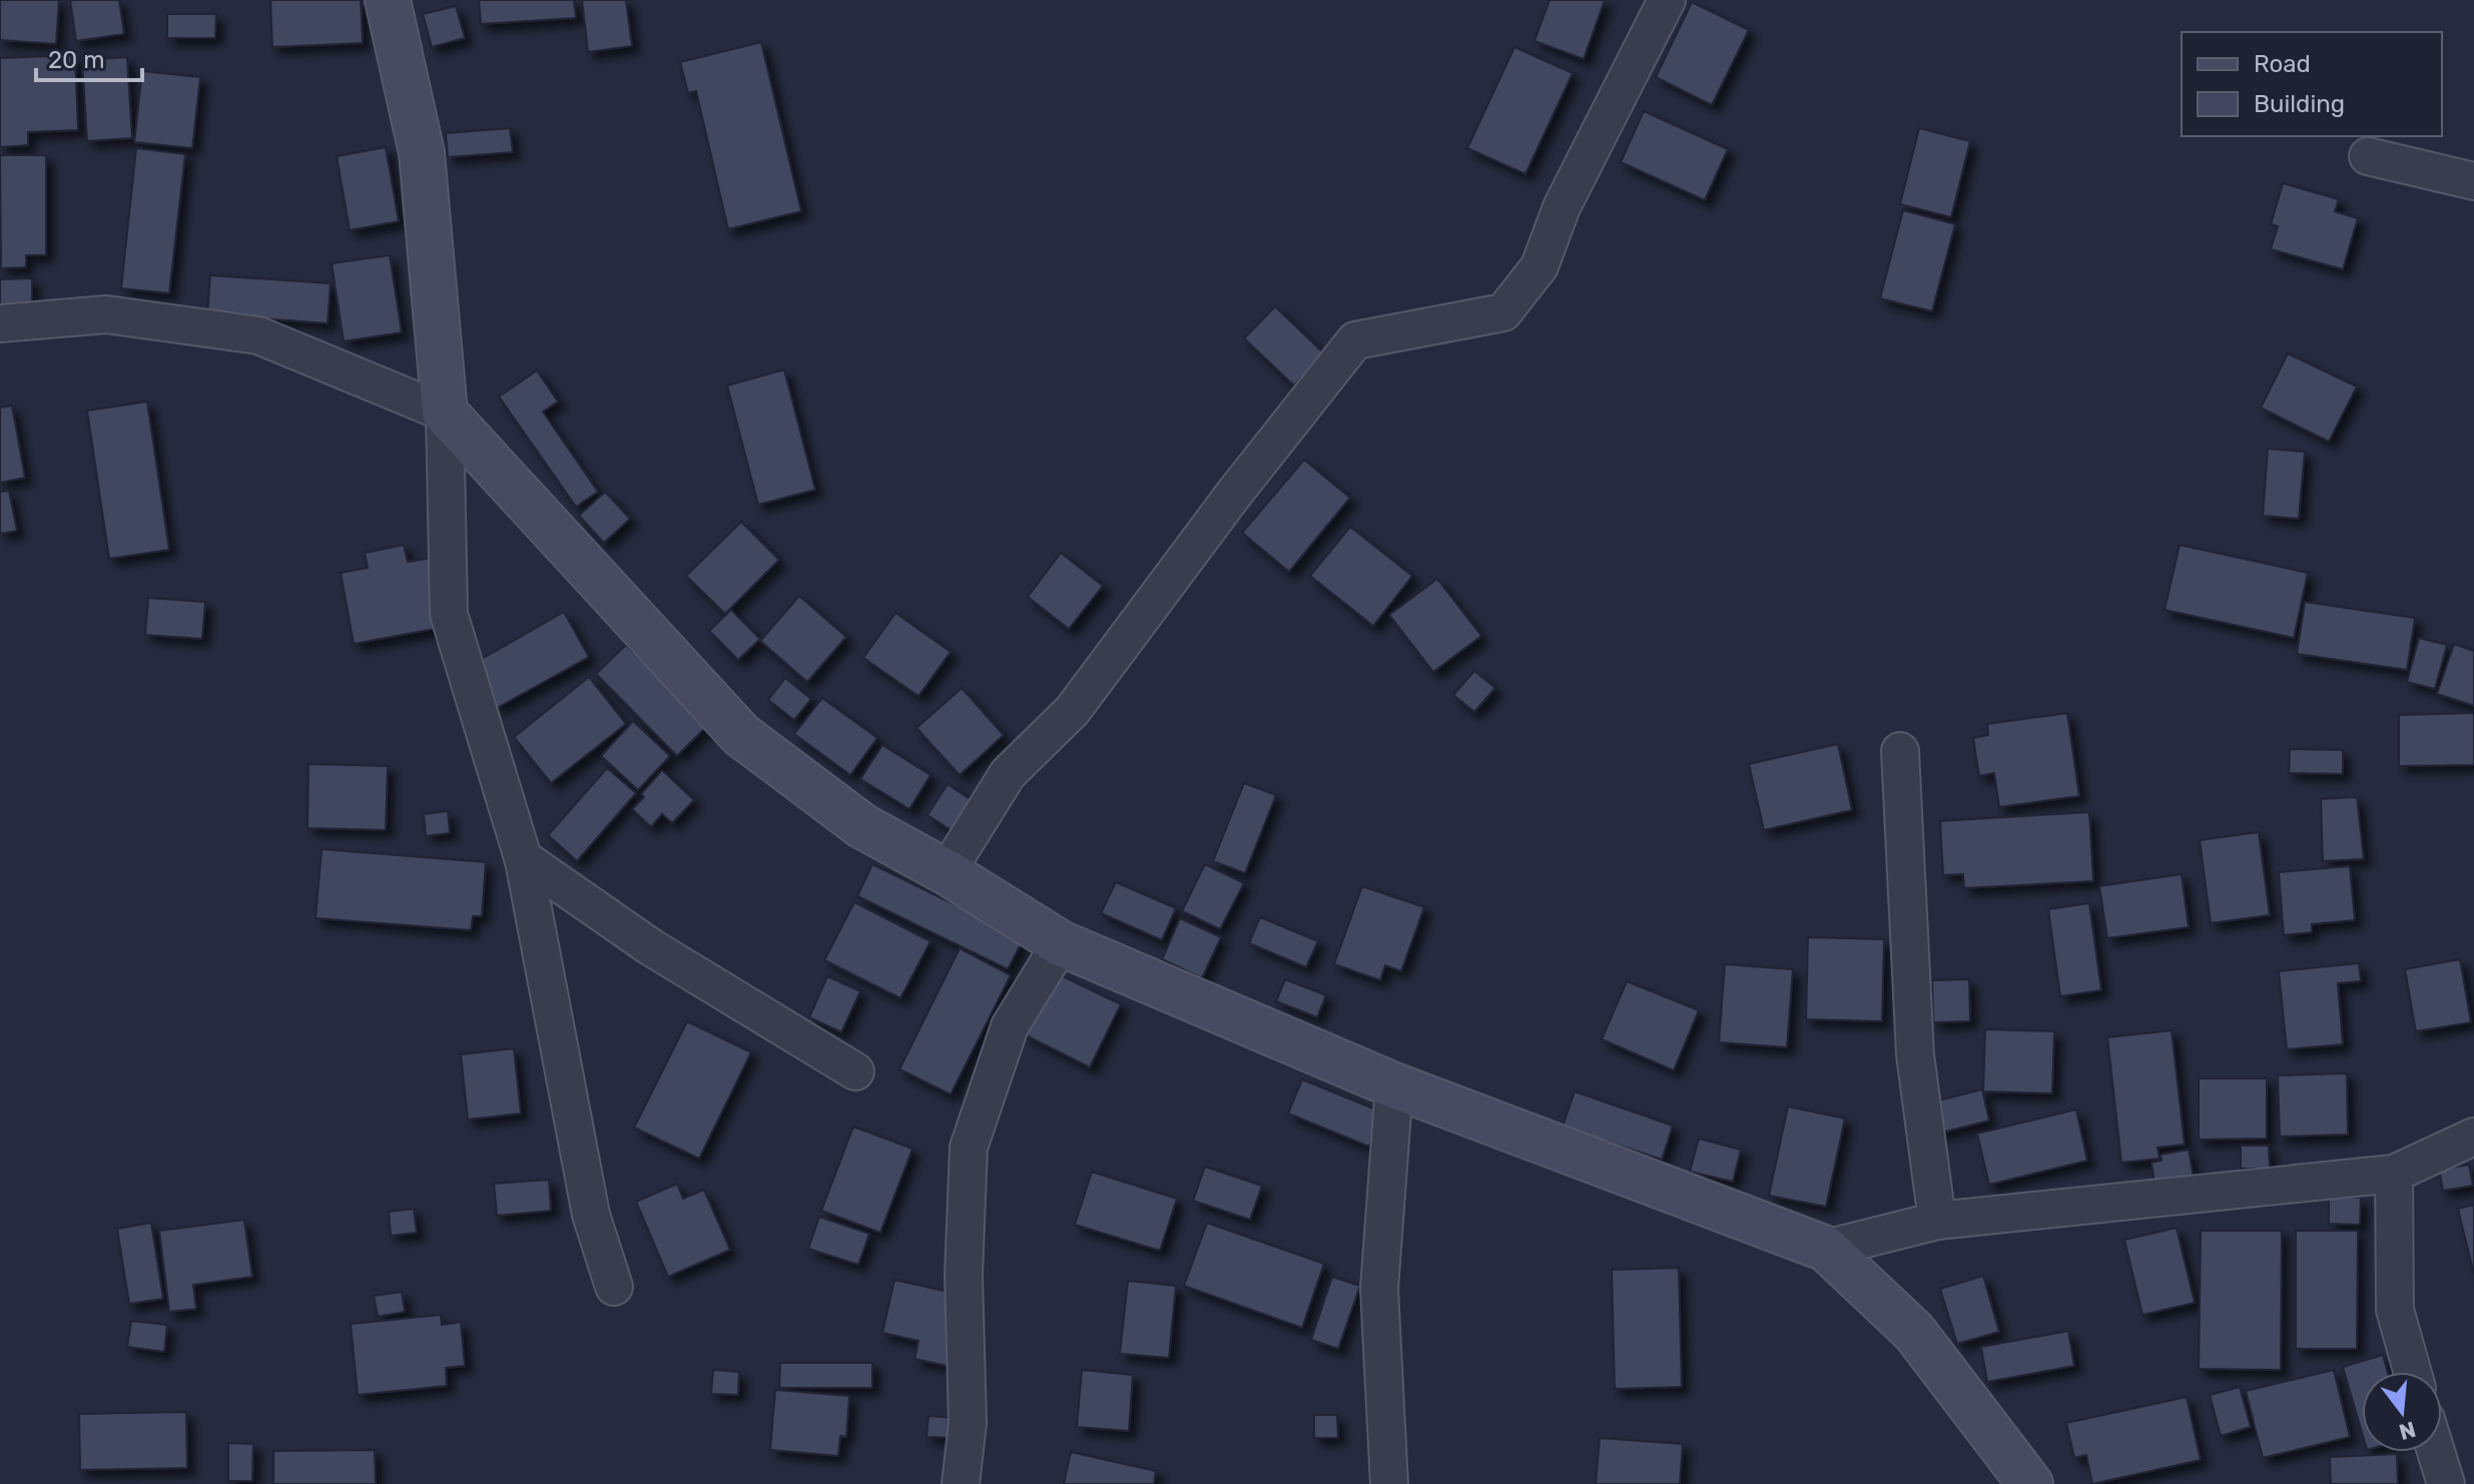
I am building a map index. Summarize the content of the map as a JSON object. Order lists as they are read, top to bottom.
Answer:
{
  "legend": ["Road", "Building"],
  "scale_bar": "20 m",
  "north": "bottom"
}
